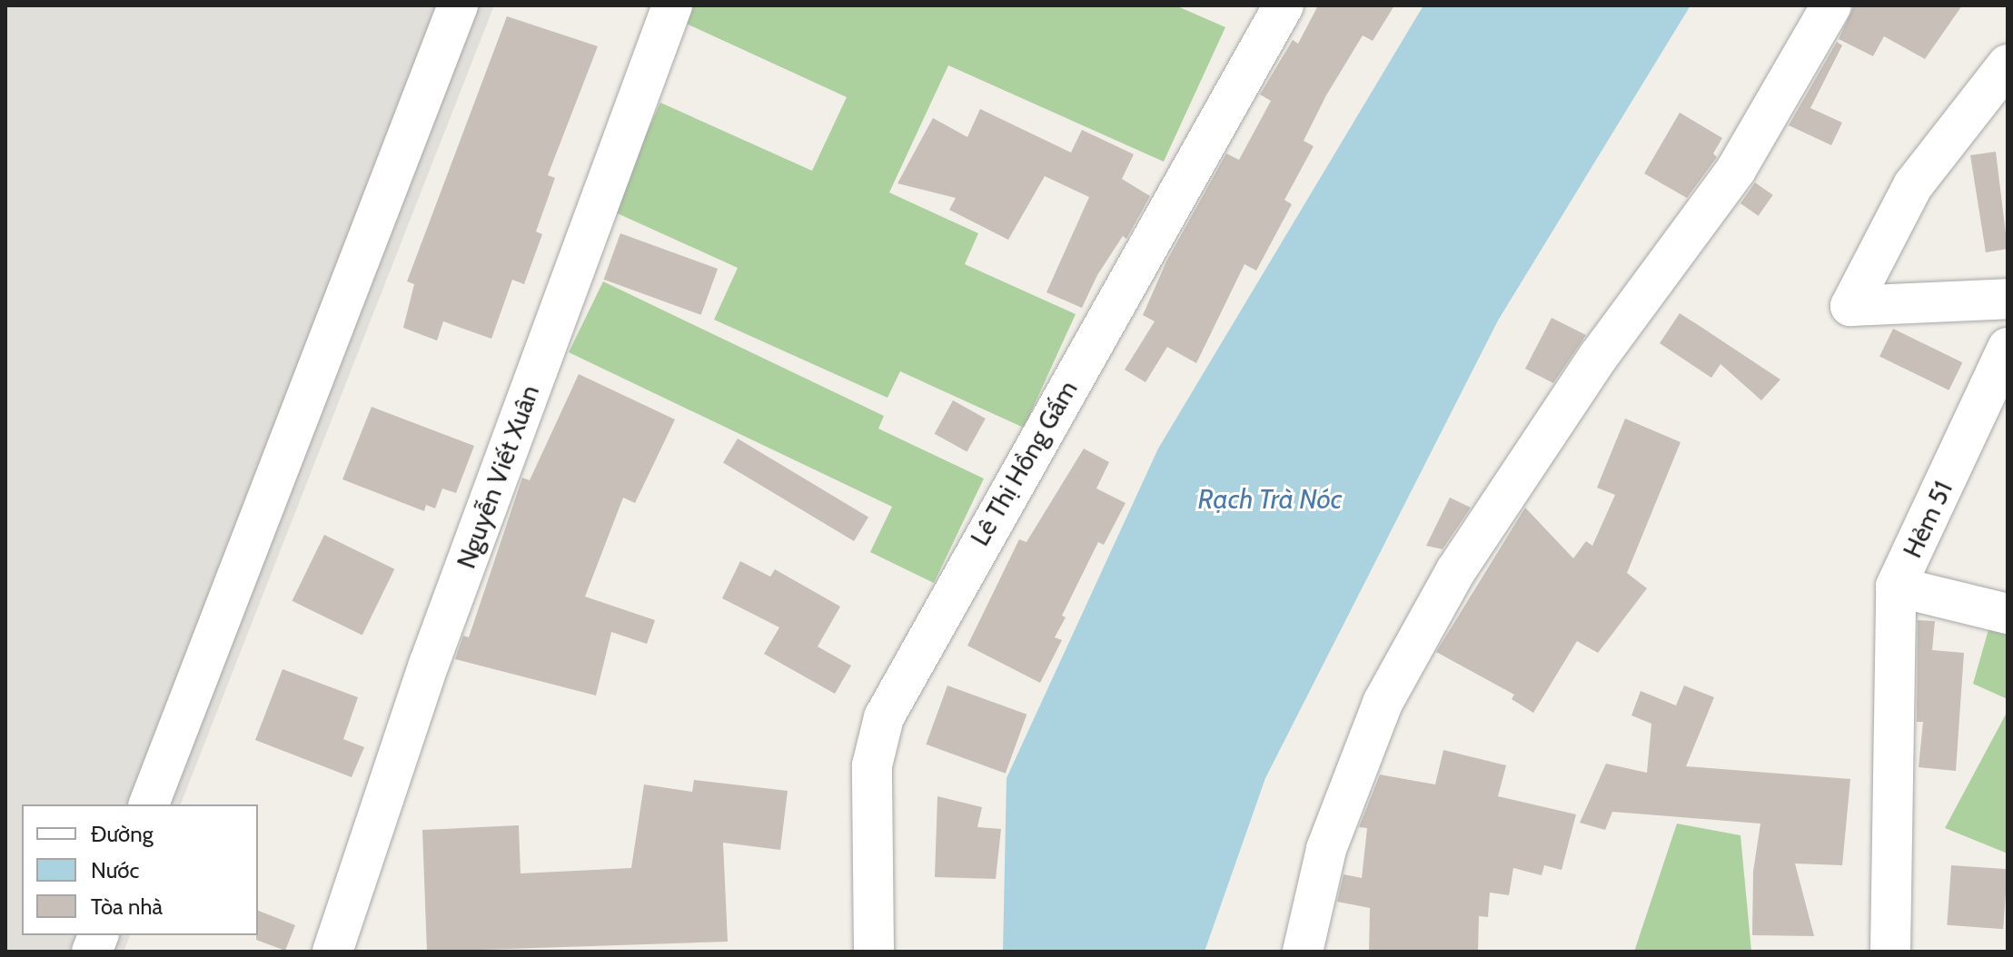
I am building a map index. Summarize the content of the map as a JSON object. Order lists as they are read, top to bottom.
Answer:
{
  "streets": {
    "street": ["Lê Thị Hồng Gấm", "Nguyễn Viết Xuân", "Hẻm 51"]
  },
  "water": ["Rạch Trà Nóc"],
  "legend": ["Đường", "Nước", "Tòa nhà"]
}
